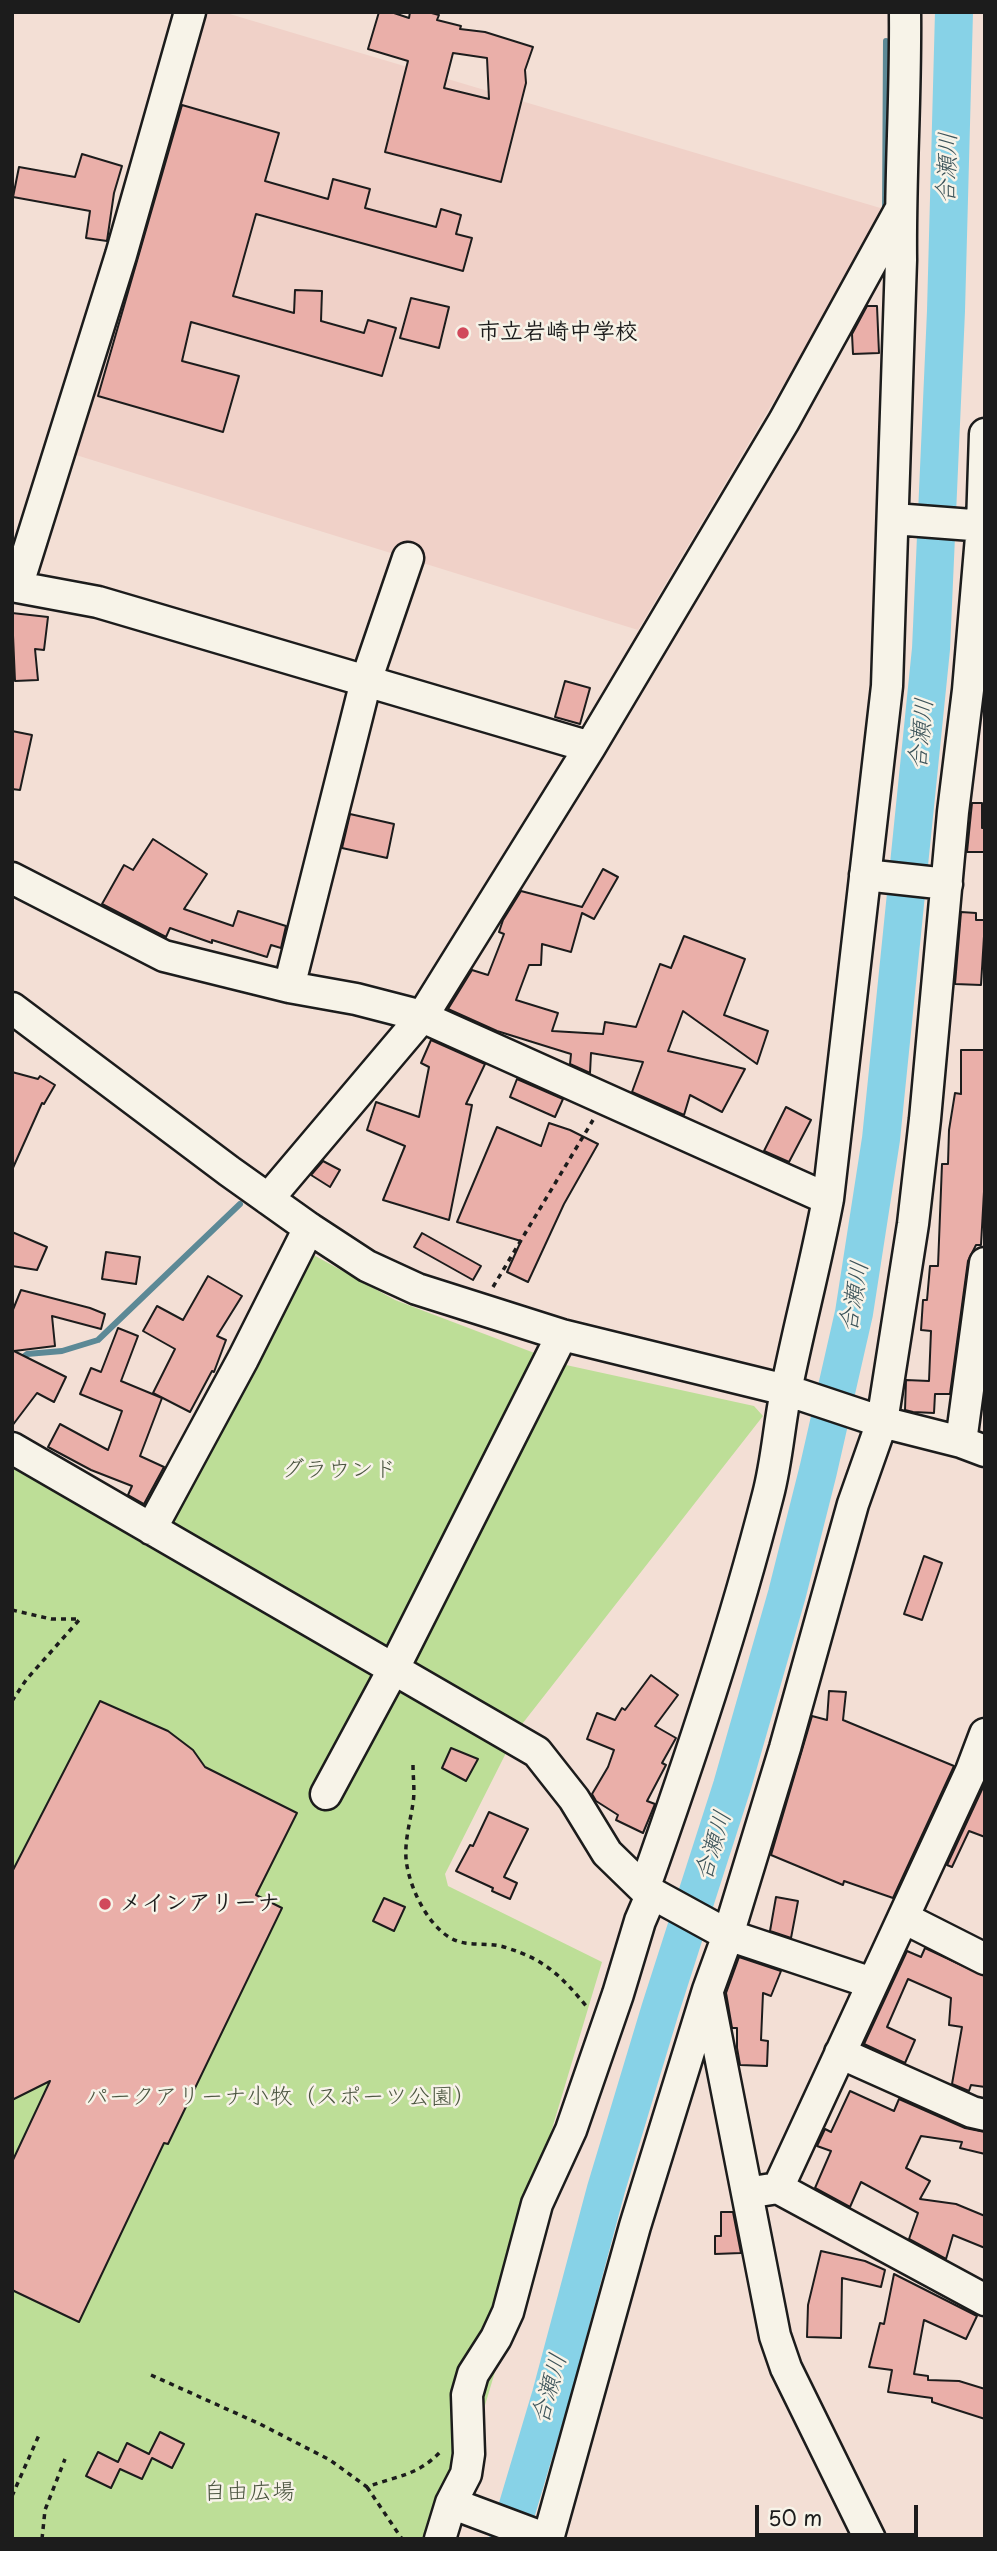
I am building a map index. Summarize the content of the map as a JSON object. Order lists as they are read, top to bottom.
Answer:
{
  "water": ["合瀬川"],
  "parks": ["グラウンド", "パークアリーナ小牧（スポーツ公園）", "自由広場"],
  "places": ["市立岩崎中学校", "メインアリーナ"],
  "scale_bar": "50 m"
}
